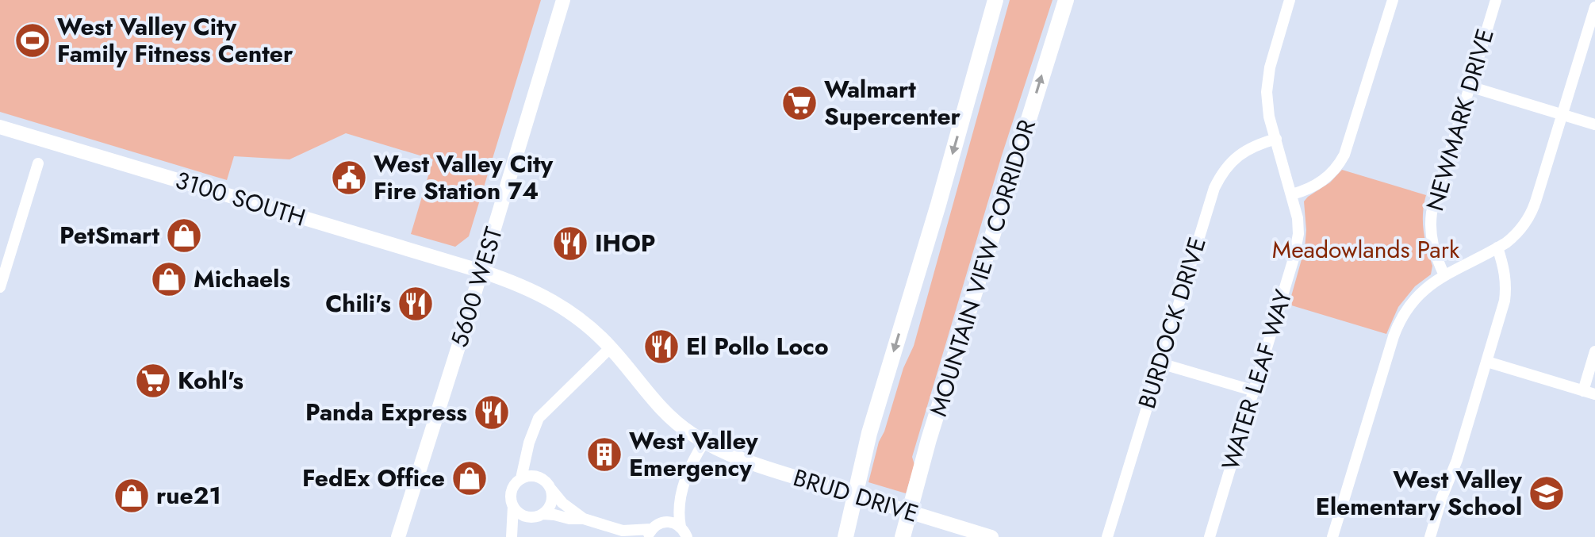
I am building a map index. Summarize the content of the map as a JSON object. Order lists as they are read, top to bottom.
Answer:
{
  "streets": {
    "highway": ["MOUNTAIN VIEW CORRIDOR"],
    "main road": ["3100 SOUTH", "5600 WEST", "BRUD DRIVE"],
    "street": ["NEWMARK DRIVE", "BURDOCK DRIVE", "WATER LEAF WAY"]
  },
  "crossings": [
    ["3100 SOUTH", "5600 WEST"],
    ["3100 SOUTH", "BRUD DRIVE"],
    ["5600 WEST", "BRUD DRIVE"],
    ["BURDOCK DRIVE", "WATER LEAF WAY"]
  ],
  "parks": ["Meadowlands Park"],
  "places": {
    "sports": ["West Valley City Family Fitness Center"],
    "supermarket": ["Walmart Supercenter", "Kohl's"],
    "public building": ["West Valley City Fire Station 74"],
    "shop": [
      "PetSmart",
      "Michaels",
      "FedEx Office",
      "rue21"
    ],
    "restaurant": [
      "IHOP",
      "Chili's",
      "El Pollo Loco",
      "Panda Express"
    ],
    "building": ["West Valley Emergency"],
    "school or university": ["West Valley Elementary School"]
  }
}
